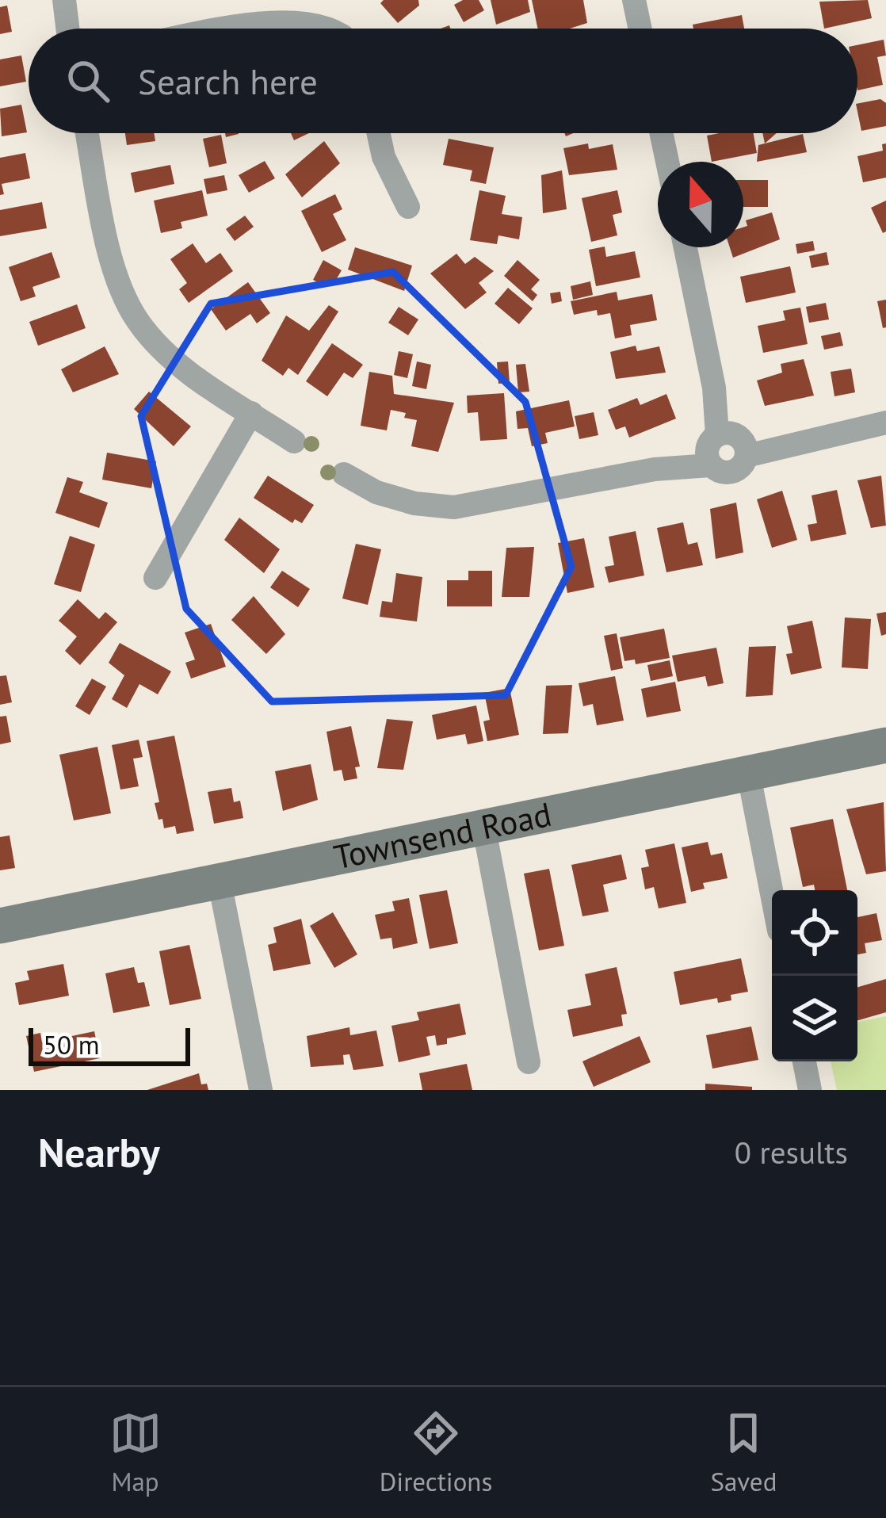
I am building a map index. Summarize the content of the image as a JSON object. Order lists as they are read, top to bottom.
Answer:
{
  "streets": {
    "main road": ["Townsend Road"]
  },
  "scale_bar": "50 m",
  "north": "top",
  "page": {
    "search": "Search here",
    "scale": "50 m",
    "heading": ["Nearby", "0 results"],
    "nav": ["Map", "Directions", "Saved"]
  }
}
